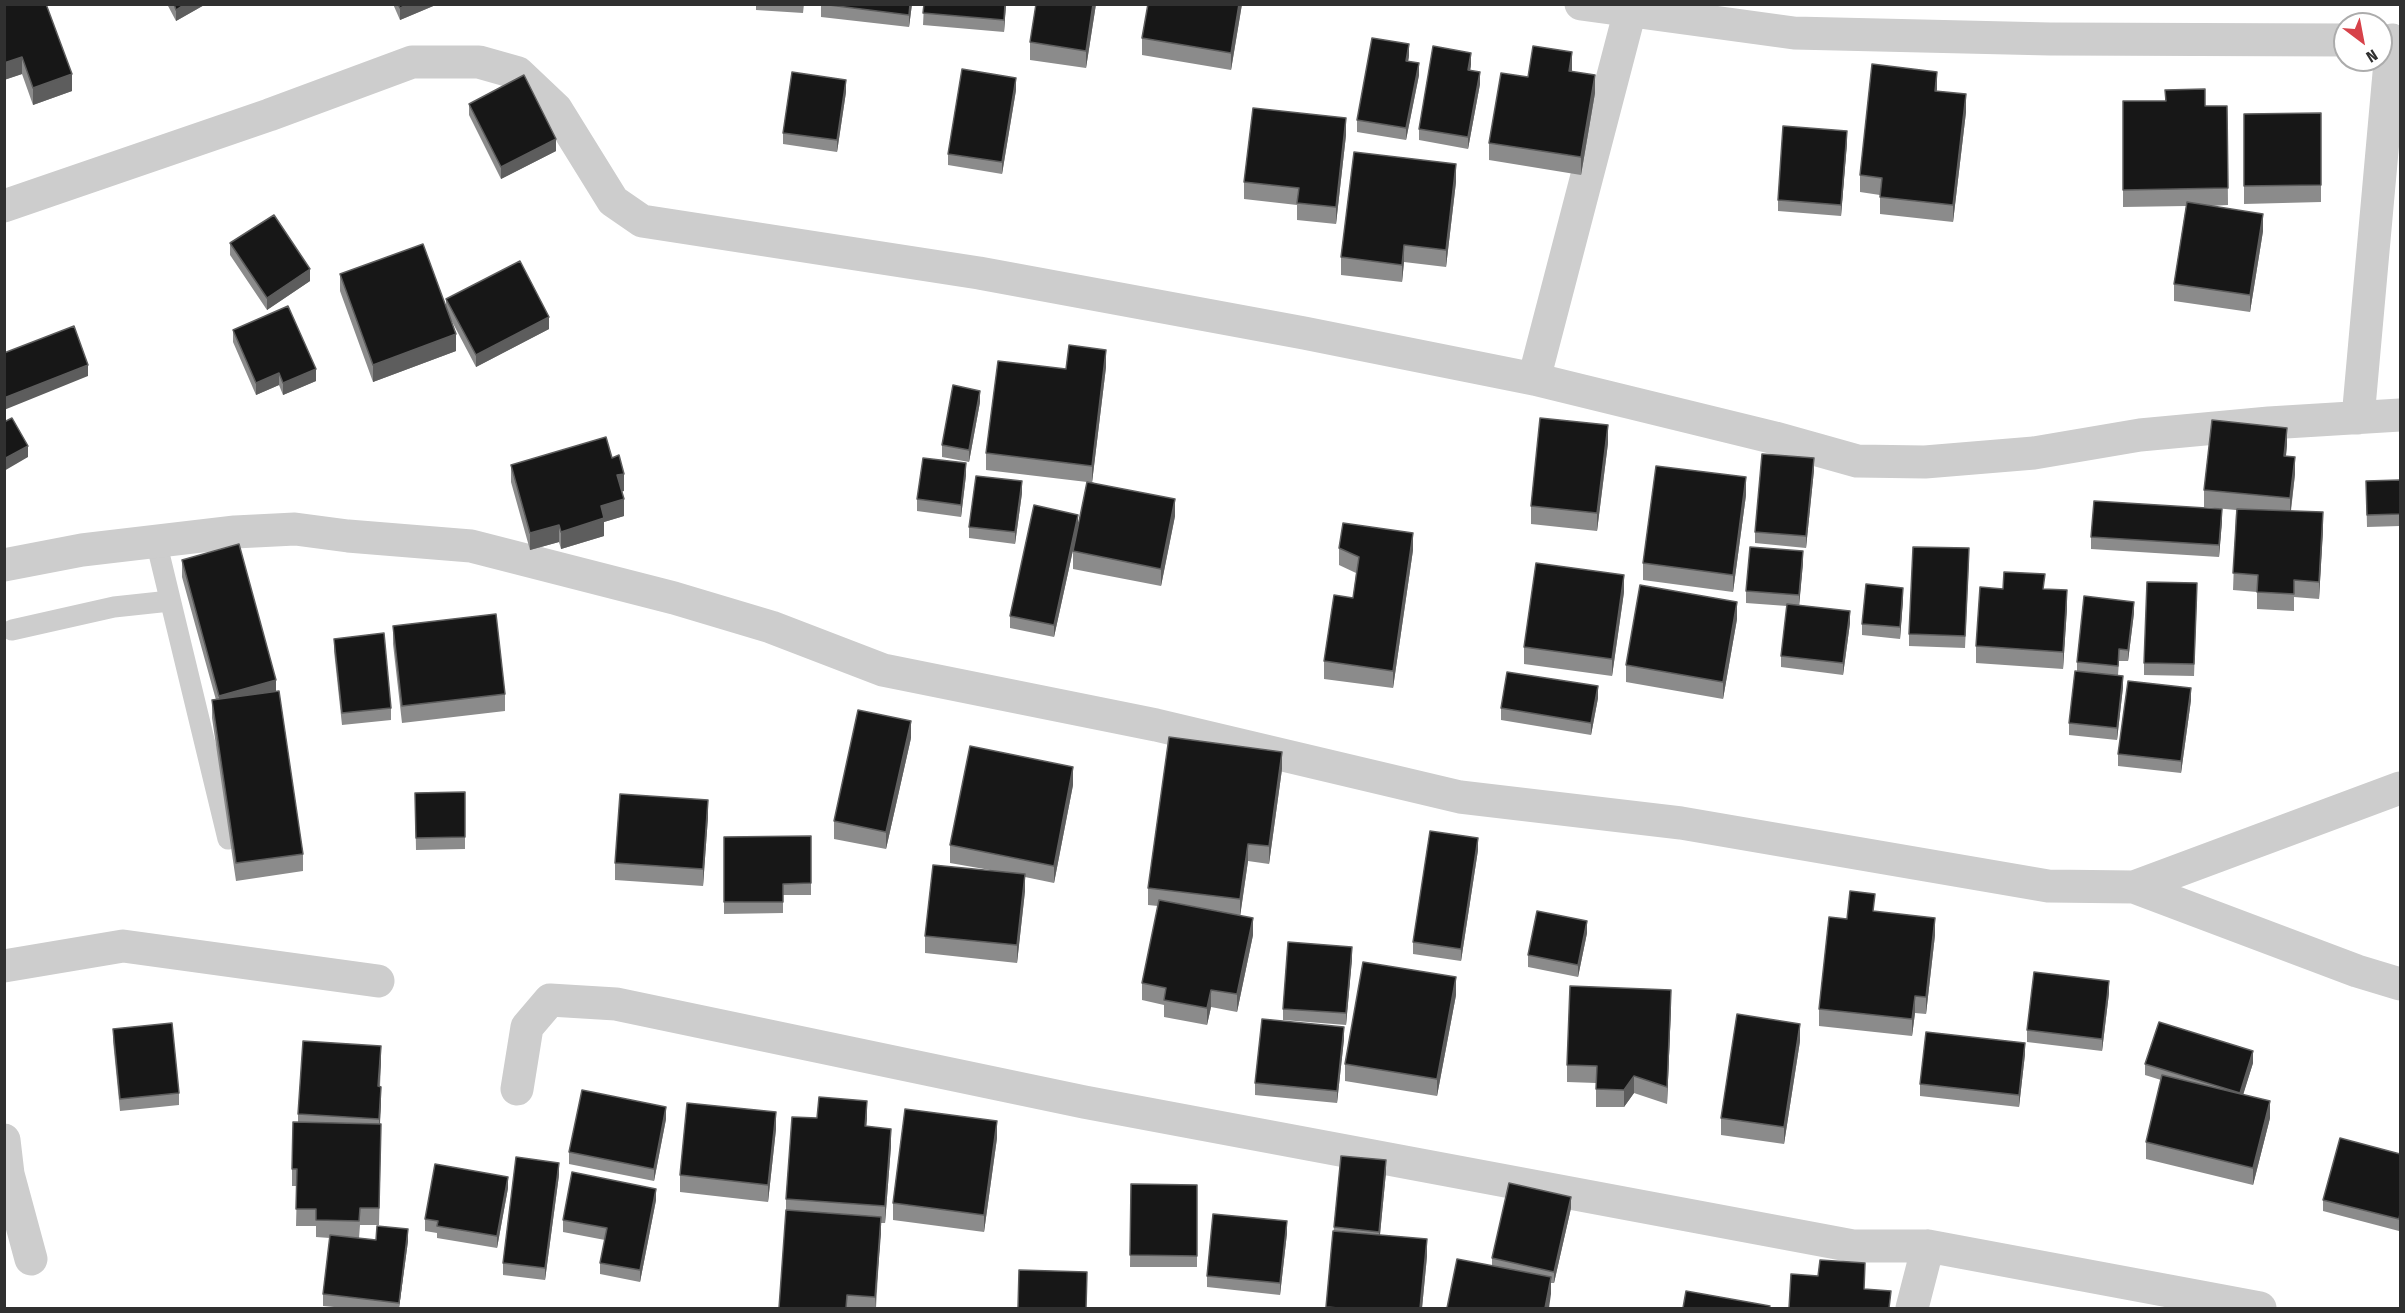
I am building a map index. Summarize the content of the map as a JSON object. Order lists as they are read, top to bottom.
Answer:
{
  "north": "bottom right"
}
